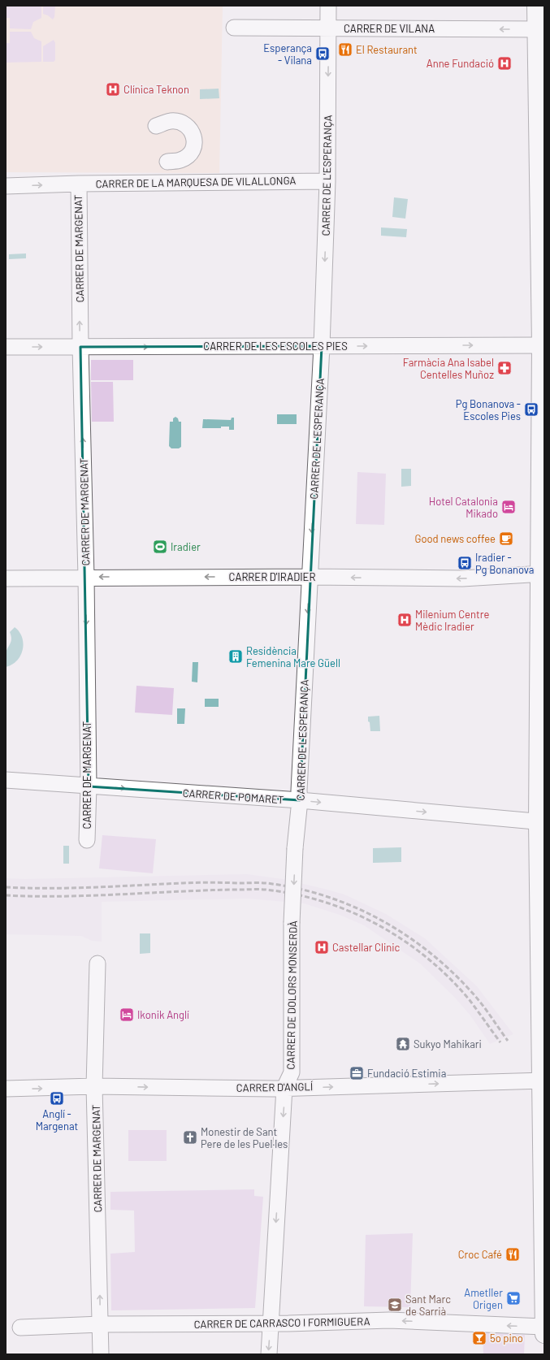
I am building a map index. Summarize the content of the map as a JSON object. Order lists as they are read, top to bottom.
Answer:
{
  "streets": {
    "street": [
      "CARRER DE VILANA",
      "CARRER DE L'ESPERANÇA",
      "CARRER DE LA MARQUESA DE VILALLONGA",
      "CARRER DE MARGENAT",
      "CARRER DE LES ESCOLES PIES",
      "CARRER D'IRADIER",
      "CARRER DE POMARET",
      "CARRER DE DOLORS MONSERDÀ",
      "CARRER D'ANGLÍ",
      "CARRER DE CARRASCO I FORMIGUERA"
    ]
  },
  "crossings": [
    ["CARRER DE VILANA", "CARRER DE L'ESPERANÇA"],
    ["CARRER DE L'ESPERANÇA", "CARRER DE LA MARQUESA DE VILALLONGA"],
    ["CARRER DE L'ESPERANÇA", "CARRER DE LES ESCOLES PIES"],
    ["CARRER DE L'ESPERANÇA", "CARRER D'IRADIER"],
    ["CARRER DE L'ESPERANÇA", "CARRER DE POMARET"],
    ["CARRER DE L'ESPERANÇA", "CARRER DE DOLORS MONSERDÀ"],
    ["CARRER DE LA MARQUESA DE VILALLONGA", "CARRER DE MARGENAT"],
    ["CARRER DE MARGENAT", "CARRER DE LES ESCOLES PIES"],
    ["CARRER DE MARGENAT", "CARRER D'IRADIER"],
    ["CARRER DE MARGENAT", "CARRER DE POMARET"],
    ["CARRER DE MARGENAT", "CARRER D'ANGLÍ"],
    ["CARRER DE MARGENAT", "CARRER DE CARRASCO I FORMIGUERA"],
    ["CARRER DE DOLORS MONSERDÀ", "CARRER D'ANGLÍ"],
    ["CARRER DE DOLORS MONSERDÀ", "CARRER DE CARRASCO I FORMIGUERA"]
  ],
  "one_way": [
    "CARRER DE VILANA",
    "CARRER DE L'ESPERANÇA",
    "CARRER DE LES ESCOLES PIES",
    "CARRER D'IRADIER",
    "CARRER DE POMARET",
    "CARRER DE DOLORS MONSERDÀ",
    "CARRER D'ANGLÍ",
    "CARRER DE CARRASCO I FORMIGUERA"
  ],
  "places": {
    "restaurant": ["El Restaurant", "Croc Café"],
    "bus stop": [
      "Esperança - Vilana",
      "Pg Bonanova - Escoles Pies",
      "Iradier - Pg Bonanova",
      "Anglí - Margenat"
    ],
    "hospital": [
      "Anne Fundació",
      "Clínica Teknon",
      "Milenium Centre Mèdic Iradier",
      "Castellar Clinic"
    ],
    "pharmacy": ["Farmàcia Ana Isabel Centelles Muñoz"],
    "hotel": ["Hotel Catalonia Mikado", "Ikonik Anglí"],
    "cafe": ["Good news coffee"],
    "sports": ["Iradier"],
    "building": ["Residència Femenina Mare Güell"],
    "temple": ["Sukyo Mahikari"],
    "office": ["Fundació Estimia"],
    "church": ["Monestir de Sant Pere de les Puel·les"],
    "supermarket": ["Ametller Origen"],
    "school or university": ["Sant Marc de Sarrià"],
    "bar": ["5o pino"]
  }
}
